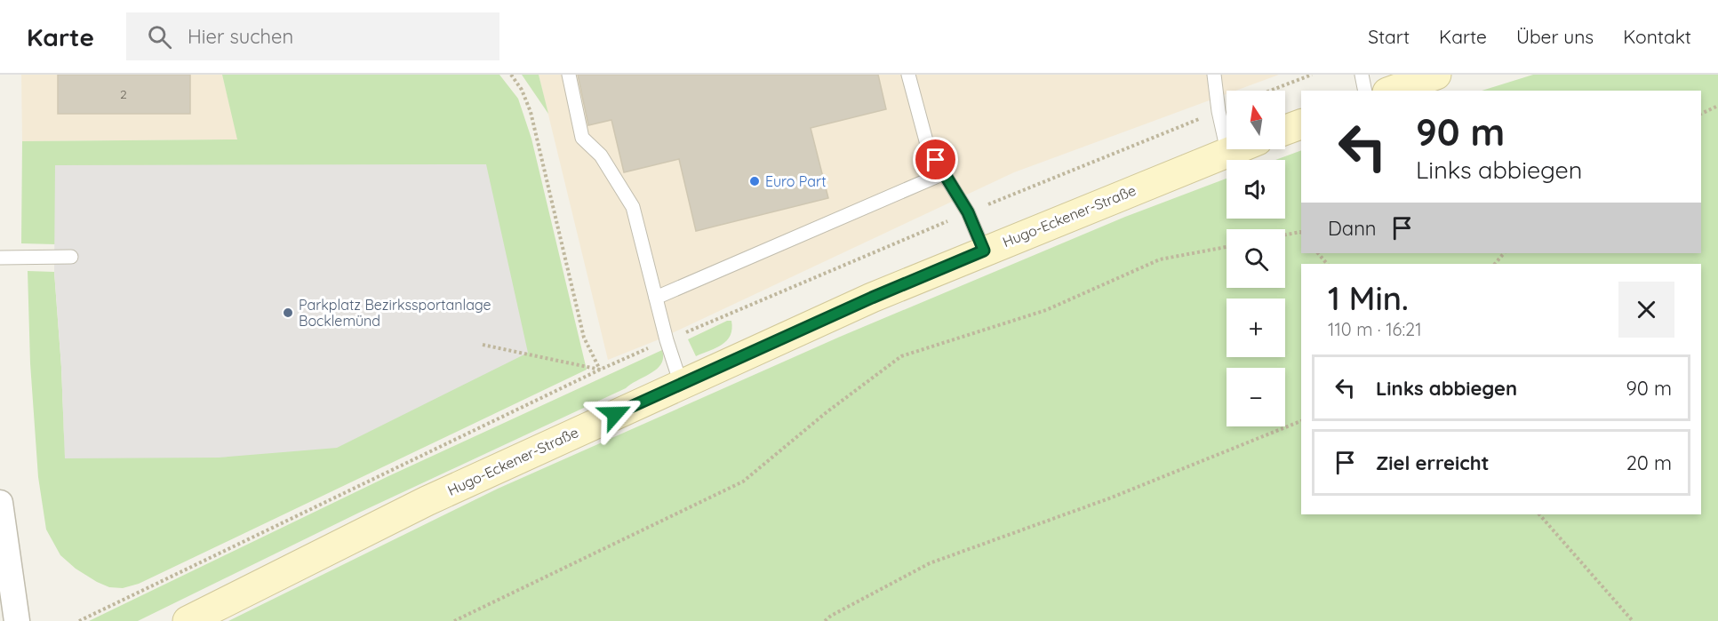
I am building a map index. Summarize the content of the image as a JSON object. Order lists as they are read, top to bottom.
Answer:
{
  "streets": {
    "main road": ["Hugo-Eckener-Straße"]
  },
  "places": ["Euro Part", "Parkplatz Bezirkssportanlage Bocklemünd"],
  "house_numbers": ["2"],
  "north": "top",
  "page": {
    "header": "Karte",
    "search": "Hier suchen",
    "nav": [
      "Start",
      "Karte",
      "Über uns",
      "Kontakt"
    ],
    "map_buttons": ["+", "−"],
    "turn": ["90 m", "Links abbiegen"],
    "then": "Dann",
    "heading": ["1 Min.", "110 m · 16:21"],
    "list": [
      {
        "name": "Links abbiegen",
        "value": "90 m"
      },
      {
        "name": "Ziel erreicht",
        "value": "20 m"
      }
    ]
  }
}
